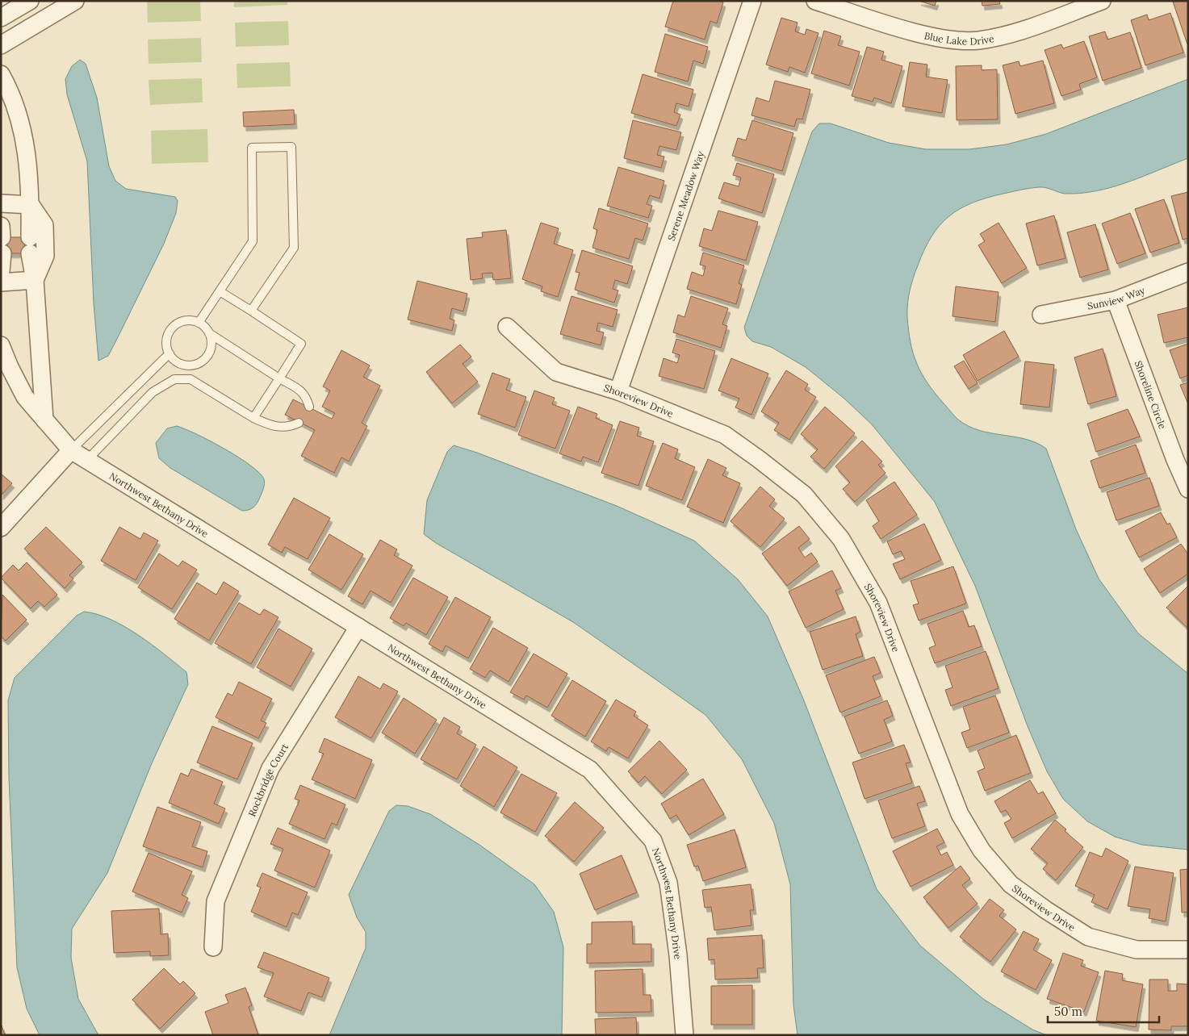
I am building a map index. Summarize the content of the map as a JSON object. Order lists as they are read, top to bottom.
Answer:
{
  "streets": {
    "street": [
      "Blue Lake Drive",
      "Serene Meadow Way",
      "Sunview Way",
      "Shoreline Circle",
      "Shoreview Drive",
      "Northwest Bethany Drive",
      "Rockbridge Court"
    ]
  },
  "crossings": [
    ["Serene Meadow Way", "Shoreview Drive"],
    ["Sunview Way", "Shoreline Circle"],
    ["Northwest Bethany Drive", "Rockbridge Court"]
  ],
  "scale_bar": "50 m"
}
